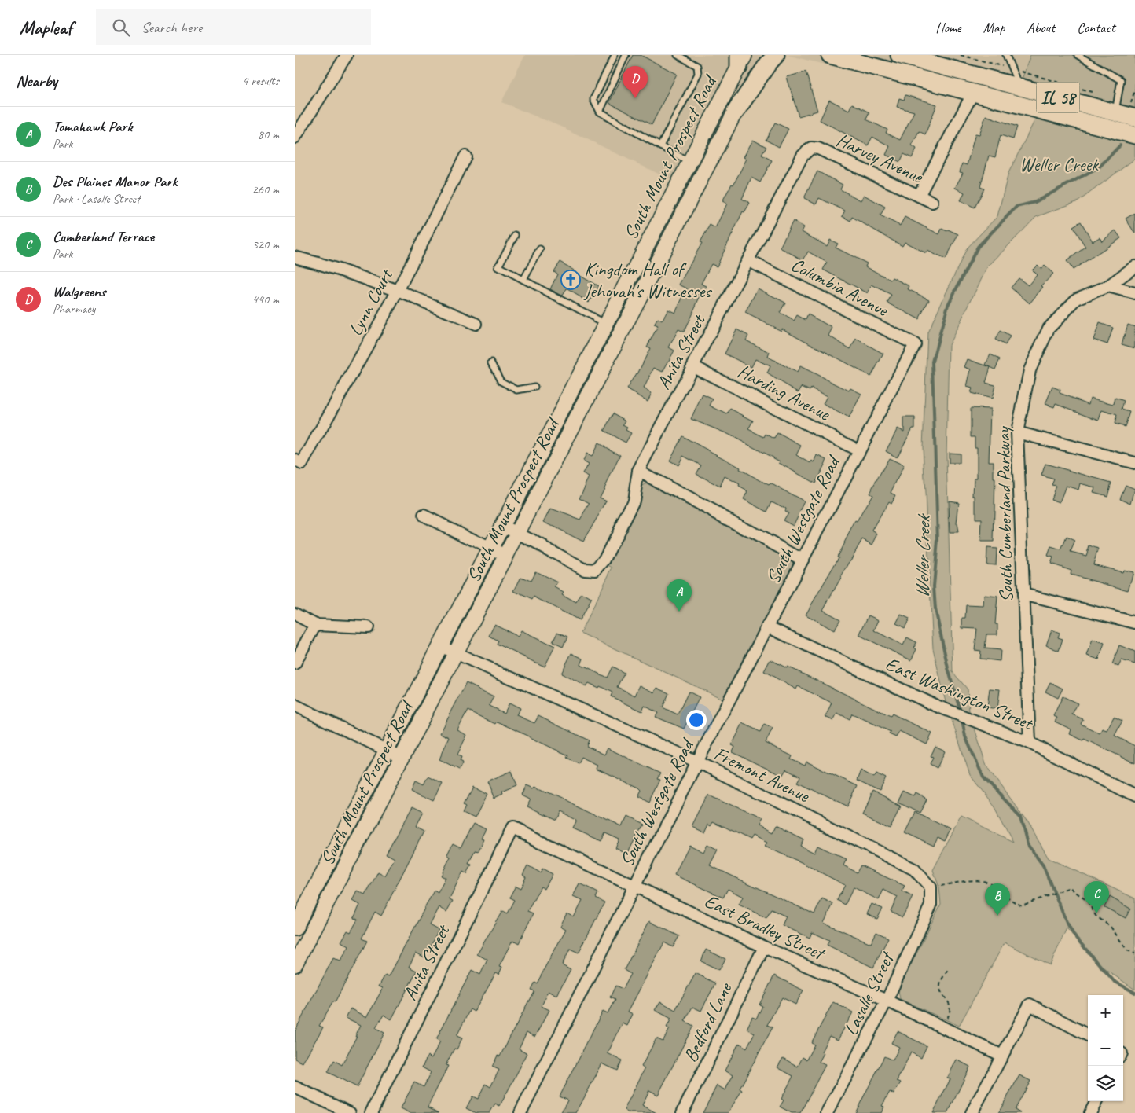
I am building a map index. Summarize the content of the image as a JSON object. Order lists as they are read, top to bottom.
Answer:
{
  "streets": {
    "main road": ["IL 58", "South Mount Prospect Road"],
    "street": [
      "Harvey Avenue",
      "Columbia Avenue",
      "Lynn Court",
      "Anita Street",
      "Harding Avenue",
      "South Cumberland Parkway",
      "South Westgate Road",
      "East Washington Street",
      "Fremont Avenue",
      "East Bradley Street",
      "Lasalle Street",
      "Bedford Lane"
    ]
  },
  "crossings": [
    ["South Mount Prospect Road", "Anita Street"],
    ["South Mount Prospect Road", "Fremont Avenue"],
    ["Harvey Avenue", "Anita Street"],
    ["Columbia Avenue", "Anita Street"],
    ["Columbia Avenue", "South Westgate Road"],
    ["Anita Street", "Harding Avenue"],
    ["Anita Street", "East Bradley Street"],
    ["Harding Avenue", "South Westgate Road"],
    ["South Cumberland Parkway", "East Washington Street"],
    ["South Westgate Road", "East Washington Street"],
    ["South Westgate Road", "Fremont Avenue"],
    ["South Westgate Road", "East Bradley Street"],
    ["Fremont Avenue", "Lasalle Street"],
    ["East Bradley Street", "Lasalle Street"],
    ["East Bradley Street", "Bedford Lane"]
  ],
  "water": ["Weller Creek"],
  "parks": ["Weller Creek"],
  "places": {
    "church": ["Kingdom Hall of Jehovah's Witnesses"]
  },
  "page": {
    "header": "Mapleaf",
    "search": "Search here",
    "nav": [
      "Home",
      "Map",
      "About",
      "Contact"
    ],
    "heading": ["Nearby", "4 results"],
    "pins": [
      "D",
      "A",
      "C",
      "B"
    ],
    "list": [
      {
        "mark": "A",
        "name": "Tomahawk Park",
        "note": "Park",
        "value": "80 m"
      },
      {
        "mark": "B",
        "name": "Des Plaines Manor Park",
        "note": "Park · Lasalle Street",
        "value": "260 m"
      },
      {
        "mark": "C",
        "name": "Cumberland Terrace",
        "note": "Park",
        "value": "320 m"
      },
      {
        "mark": "D",
        "name": "Walgreens",
        "note": "Pharmacy",
        "value": "440 m"
      }
    ],
    "map_buttons": ["+", "−"]
  }
}
